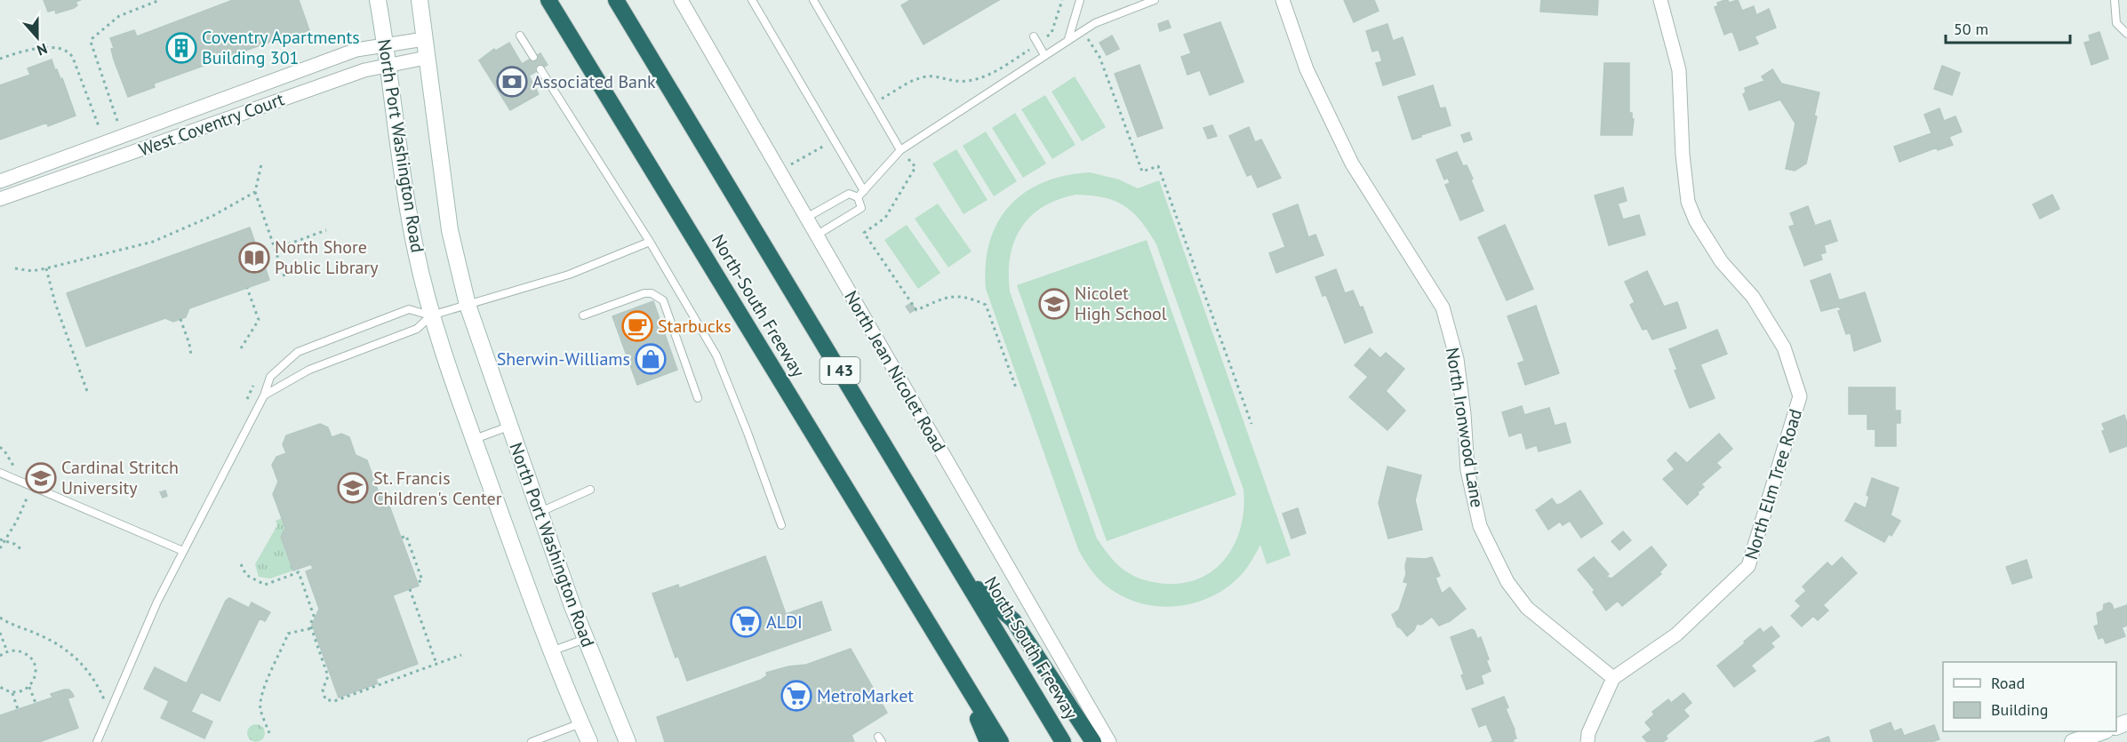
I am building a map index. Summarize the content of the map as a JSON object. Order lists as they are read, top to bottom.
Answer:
{
  "streets": {
    "highway": ["North-South Freeway", "I 43"],
    "main road": ["North Port Washington Road"],
    "street": [
      "West Coventry Court",
      "North Jean Nicolet Road",
      "North Ironwood Lane",
      "North Elm Tree Road"
    ]
  },
  "crossings": [
    ["West Coventry Court", "North Port Washington Road"],
    ["North Ironwood Lane", "North Elm Tree Road"]
  ],
  "places": {
    "building": ["Coventry Apartments Building 301"],
    "bank": ["Associated Bank"],
    "library": ["North Shore Public Library"],
    "school or university": ["Nicolet High School", "Cardinal Stritch University", "St. Francis Children's Center"],
    "cafe": ["Starbucks"],
    "shop": ["Sherwin-Williams"],
    "supermarket": ["ALDI", "MetroMarket"]
  },
  "legend": ["Road", "Building"],
  "scale_bar": "50 m",
  "north": "bottom"
}
